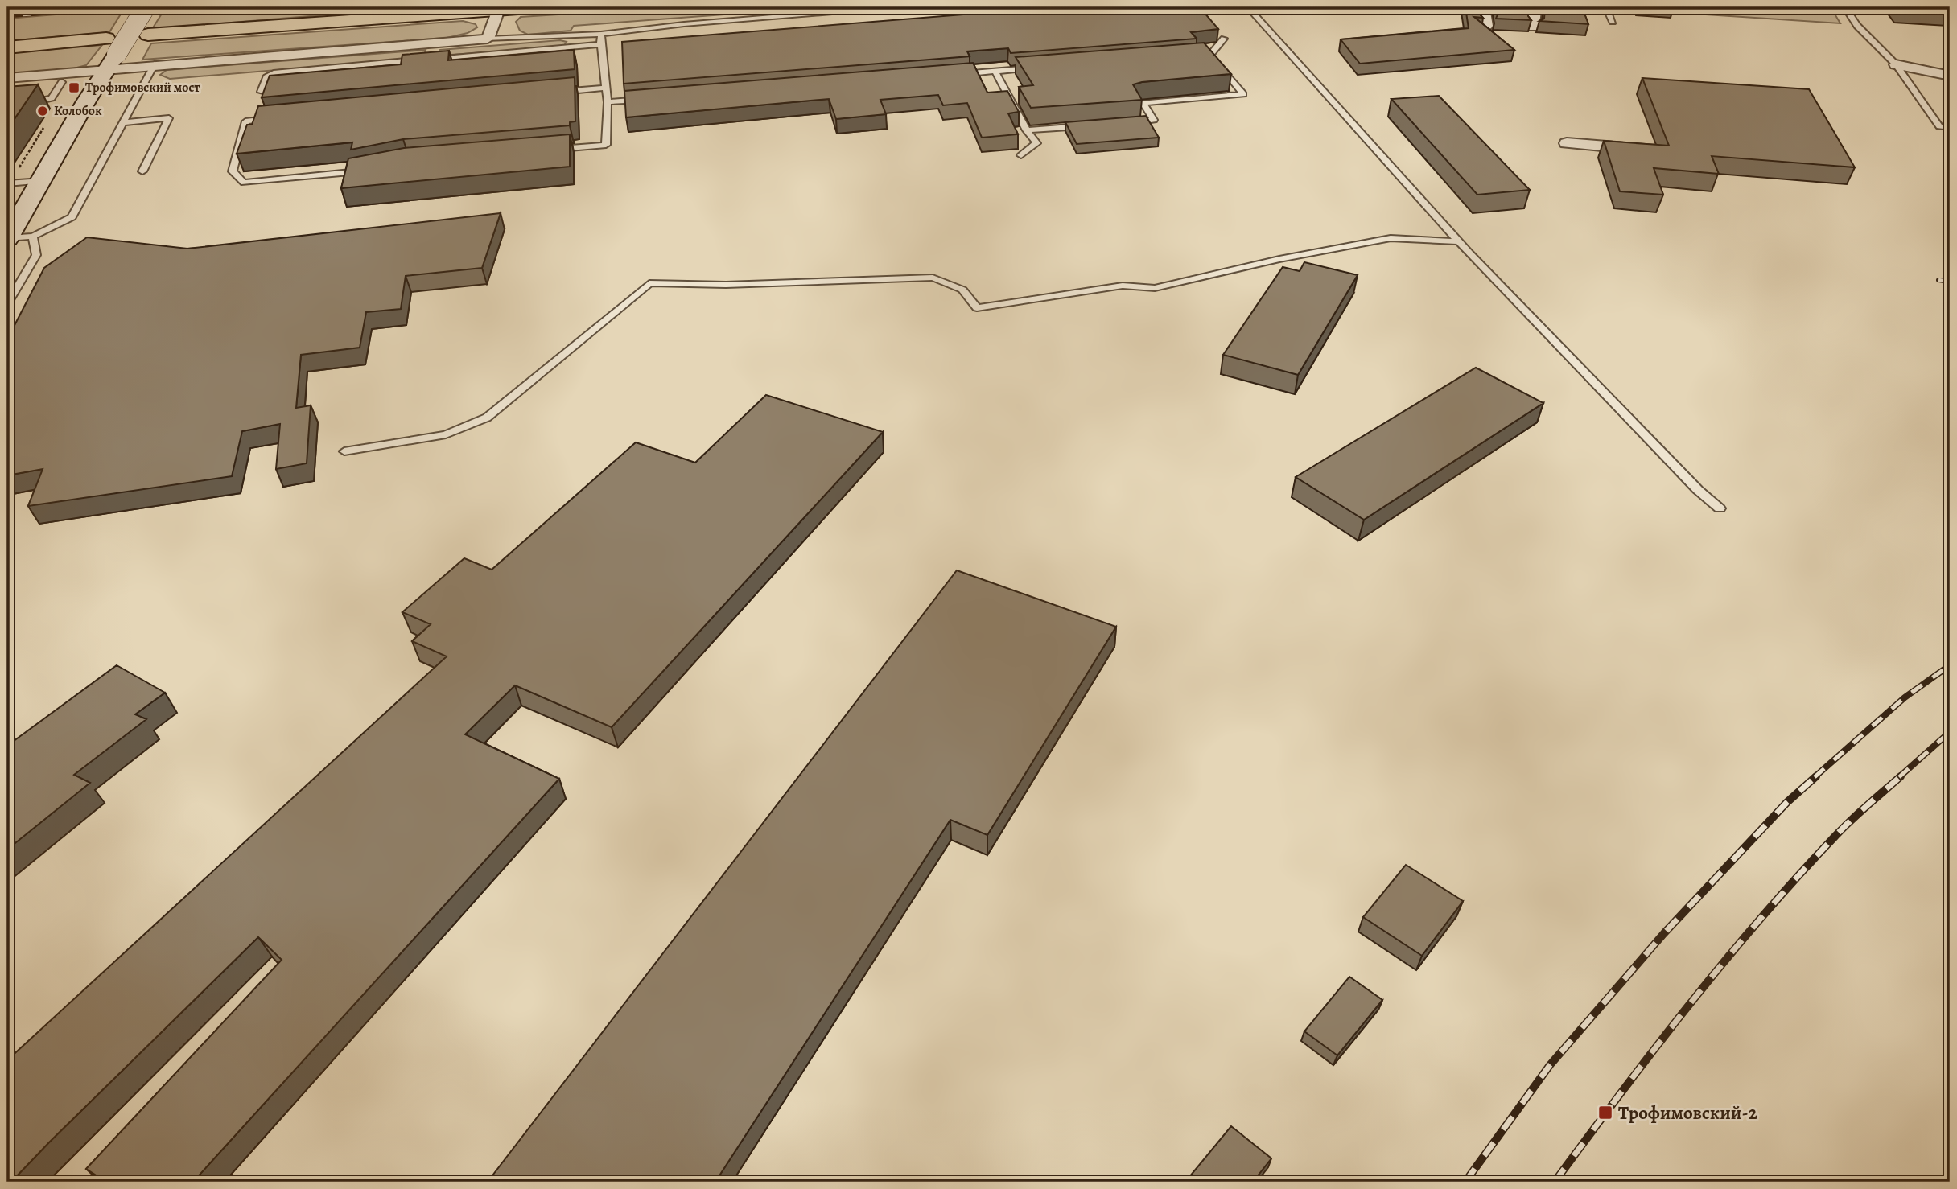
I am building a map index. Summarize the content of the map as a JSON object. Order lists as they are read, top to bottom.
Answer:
{
  "places": {
    "transit": ["Трофимовский мост", "Трофимовский-2"],
    "other": ["Колобок"]
  }
}
